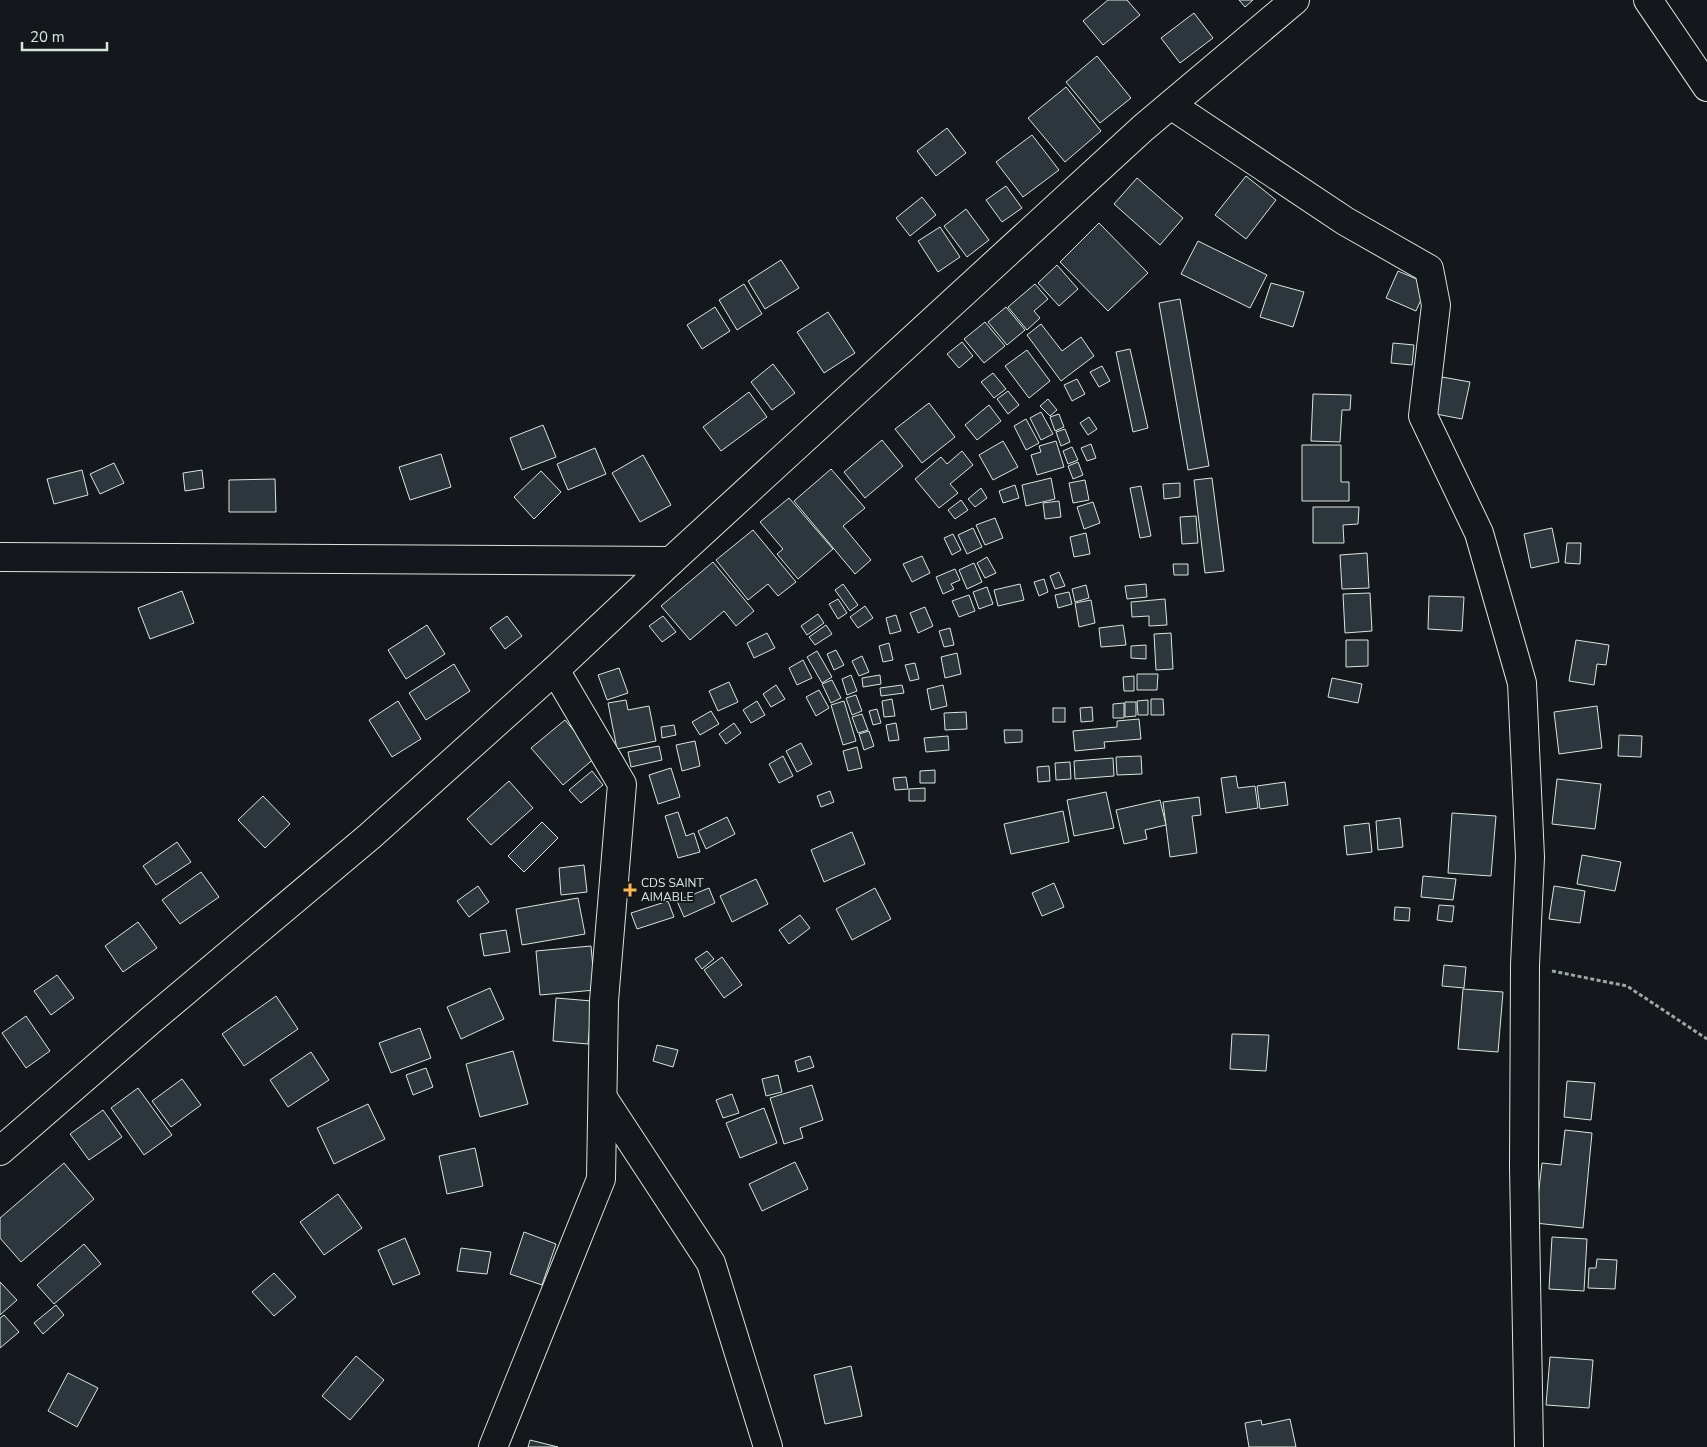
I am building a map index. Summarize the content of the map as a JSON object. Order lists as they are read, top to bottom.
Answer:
{
  "places": {
    "health": ["CDS SAINT AIMABLE"]
  },
  "scale_bar": "20 m"
}
